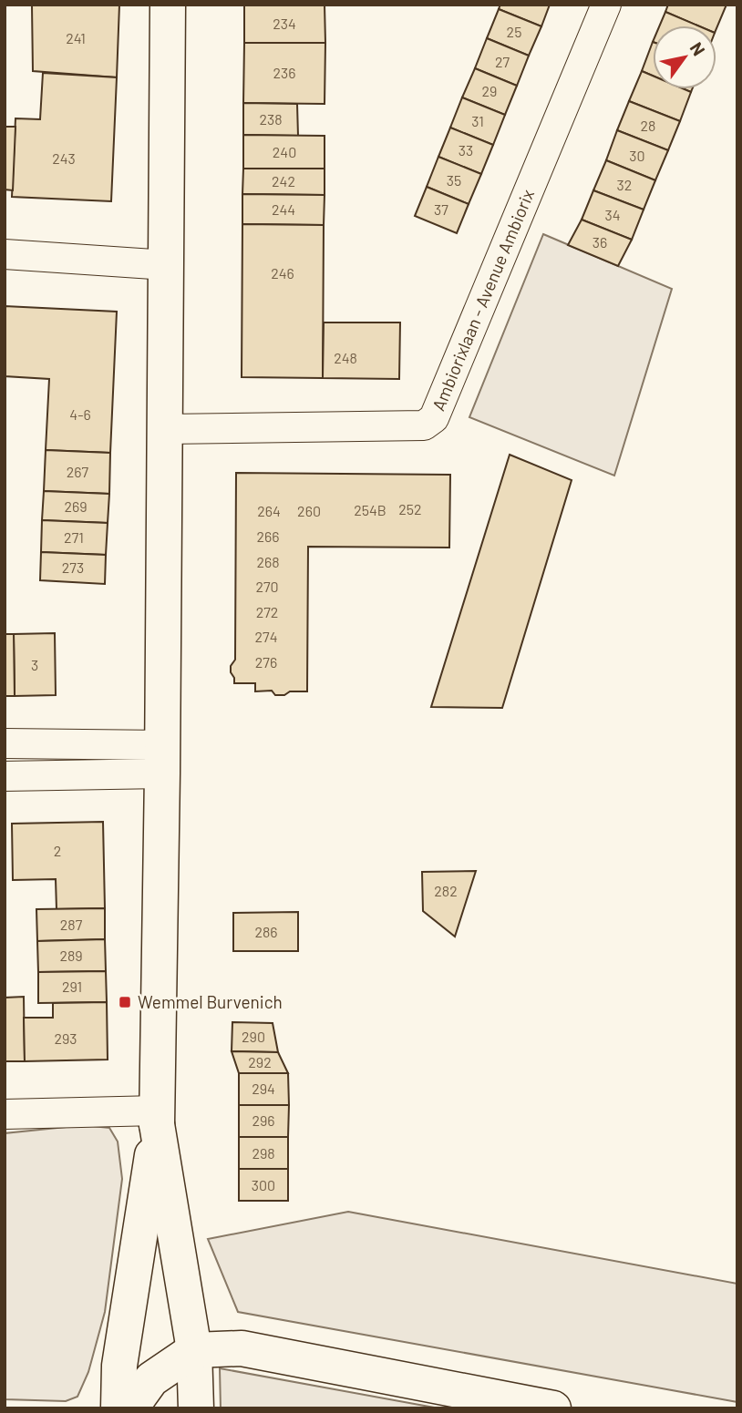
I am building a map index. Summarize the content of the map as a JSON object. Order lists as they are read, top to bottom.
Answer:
{
  "streets": {
    "street": ["Ambiorixlaan - Avenue Ambiorix"]
  },
  "places": {
    "transit": ["Wemmel Burvenich"]
  },
  "house_numbers": [
    "234",
    "25",
    "241",
    "27",
    "236",
    "29",
    "238",
    "31",
    "28",
    "33",
    "240",
    "30",
    "243",
    "35",
    "242",
    "32",
    "244",
    "37",
    "34",
    "36",
    "246",
    "248",
    "4-6",
    "267",
    "269",
    "252",
    "254B",
    "264",
    "260",
    "266",
    "271",
    "268",
    "273",
    "270",
    "272",
    "274",
    "276",
    "3",
    "2",
    "282",
    "287",
    "286",
    "289",
    "291",
    "290",
    "293",
    "292",
    "294",
    "296",
    "298",
    "300"
  ],
  "north": "top right"
}
